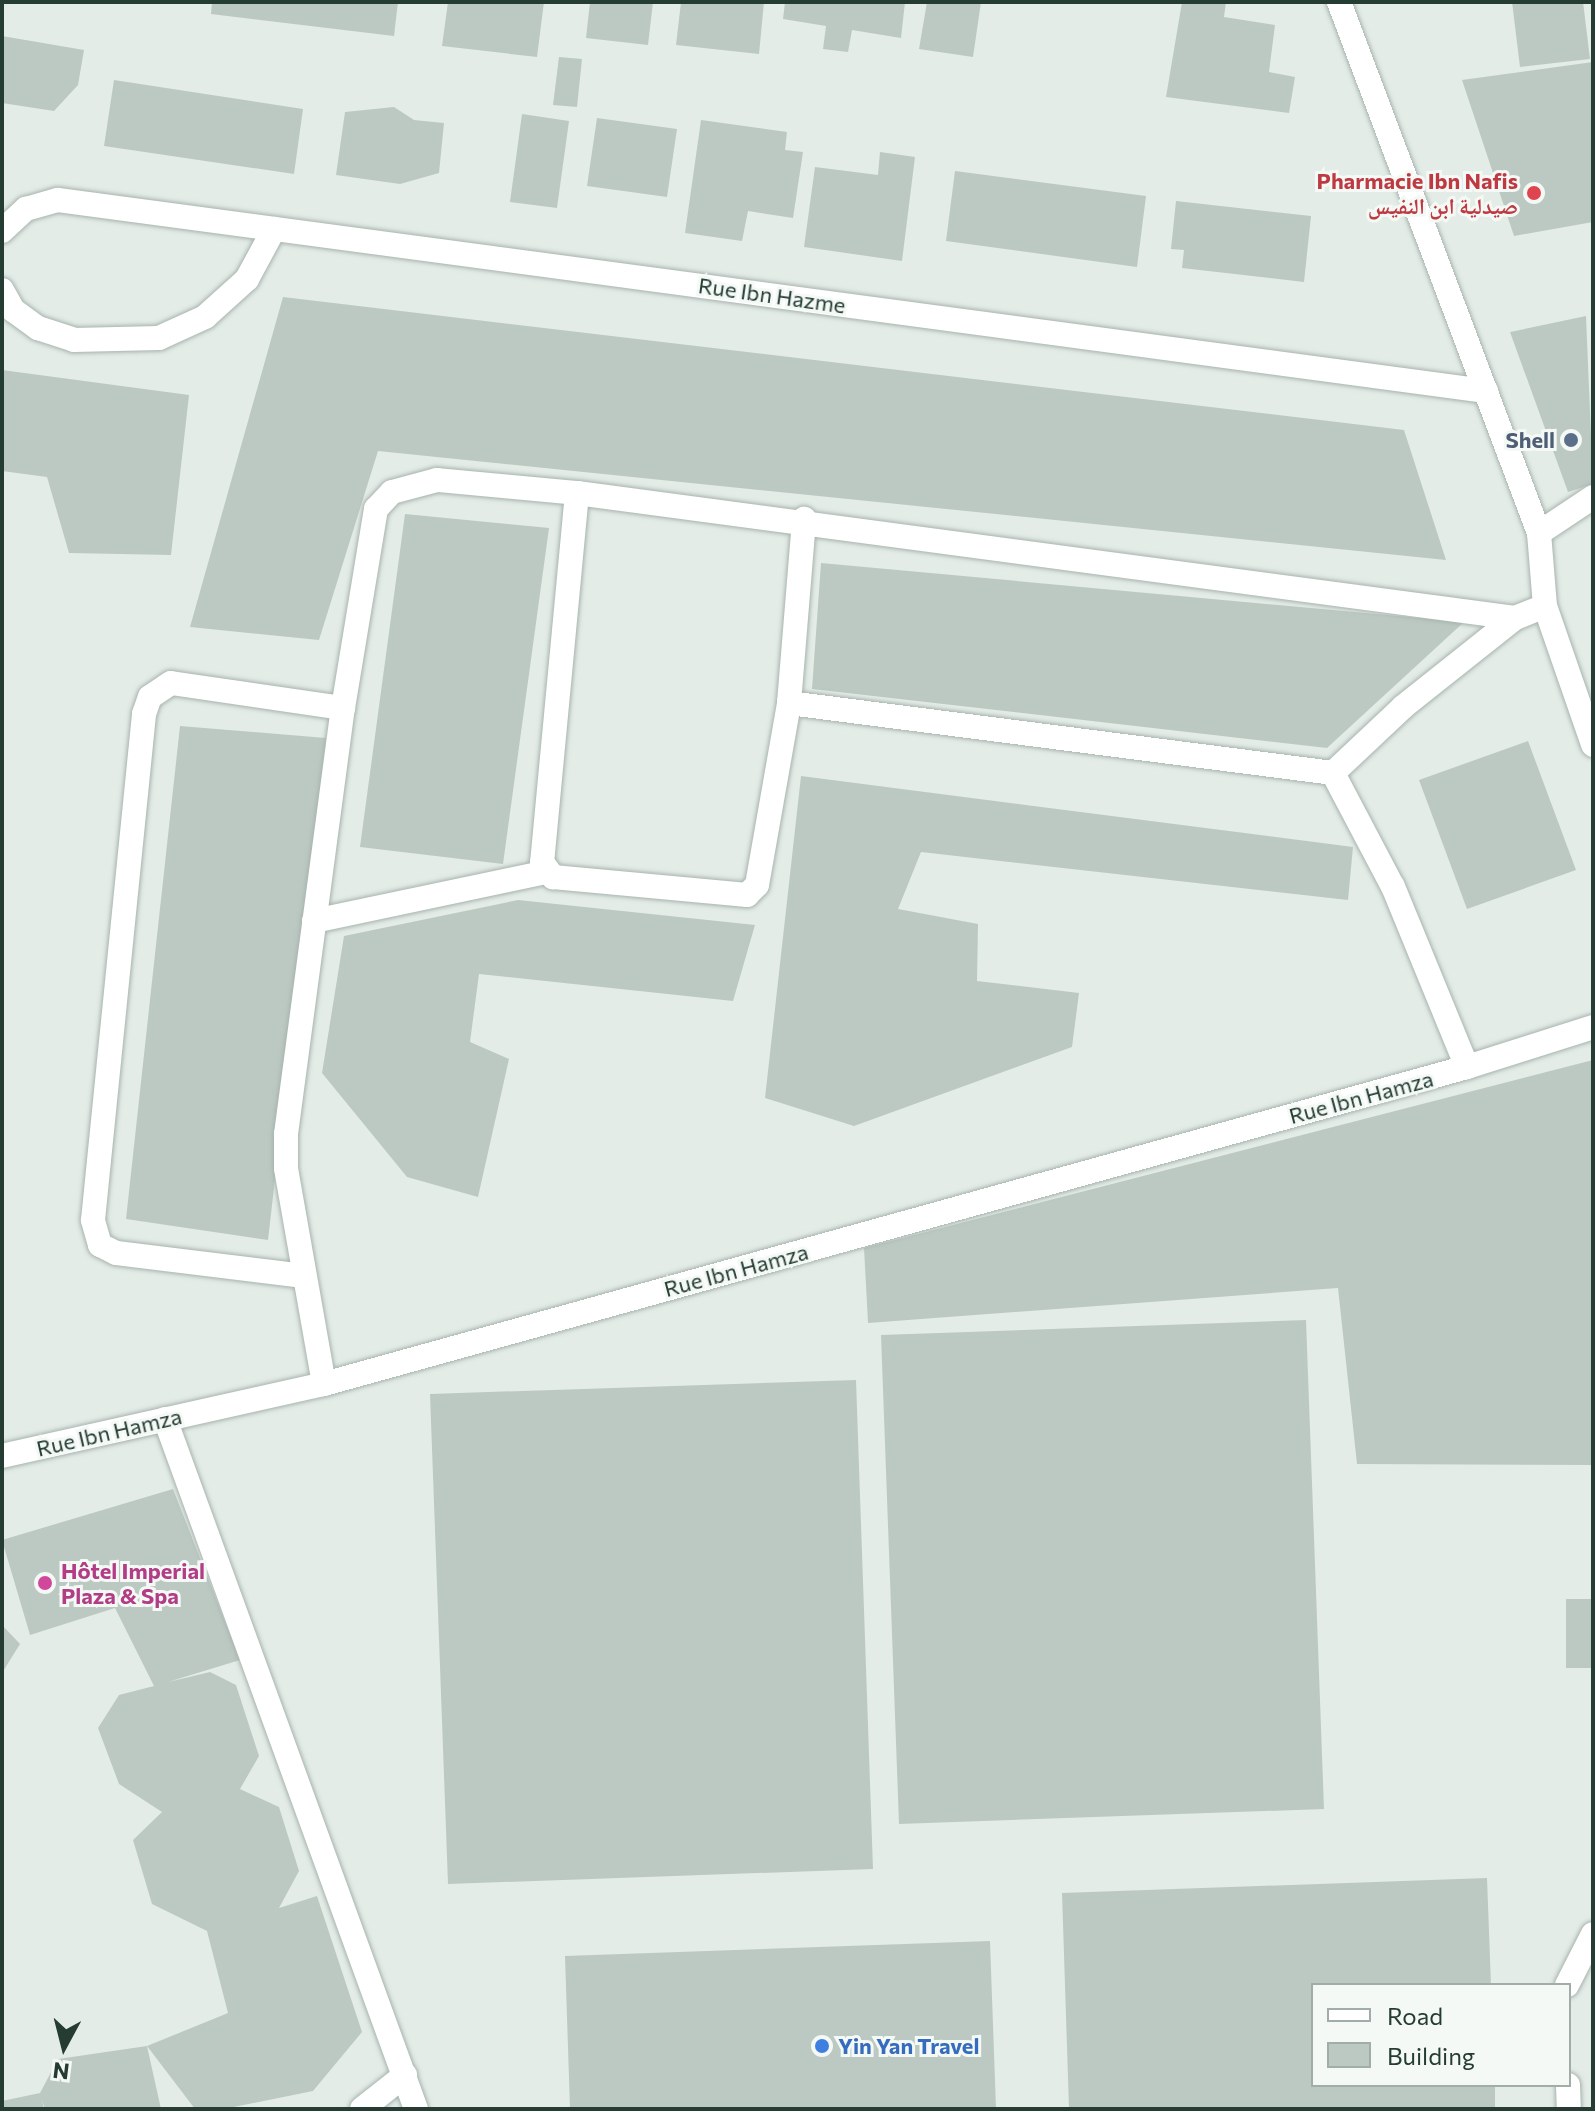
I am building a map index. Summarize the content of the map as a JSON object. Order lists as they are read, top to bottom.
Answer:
{
  "streets": {
    "street": ["Rue Ibn Hazme", "Rue Ibn Hamza"]
  },
  "places": [
    "Pharmacie Ibn Nafis صيدلية ابن النفيس",
    "Shell",
    "Hôtel Imperial Plaza & Spa",
    "Yin Yan Travel"
  ],
  "legend": ["Road", "Building"],
  "north": "bottom"
}
